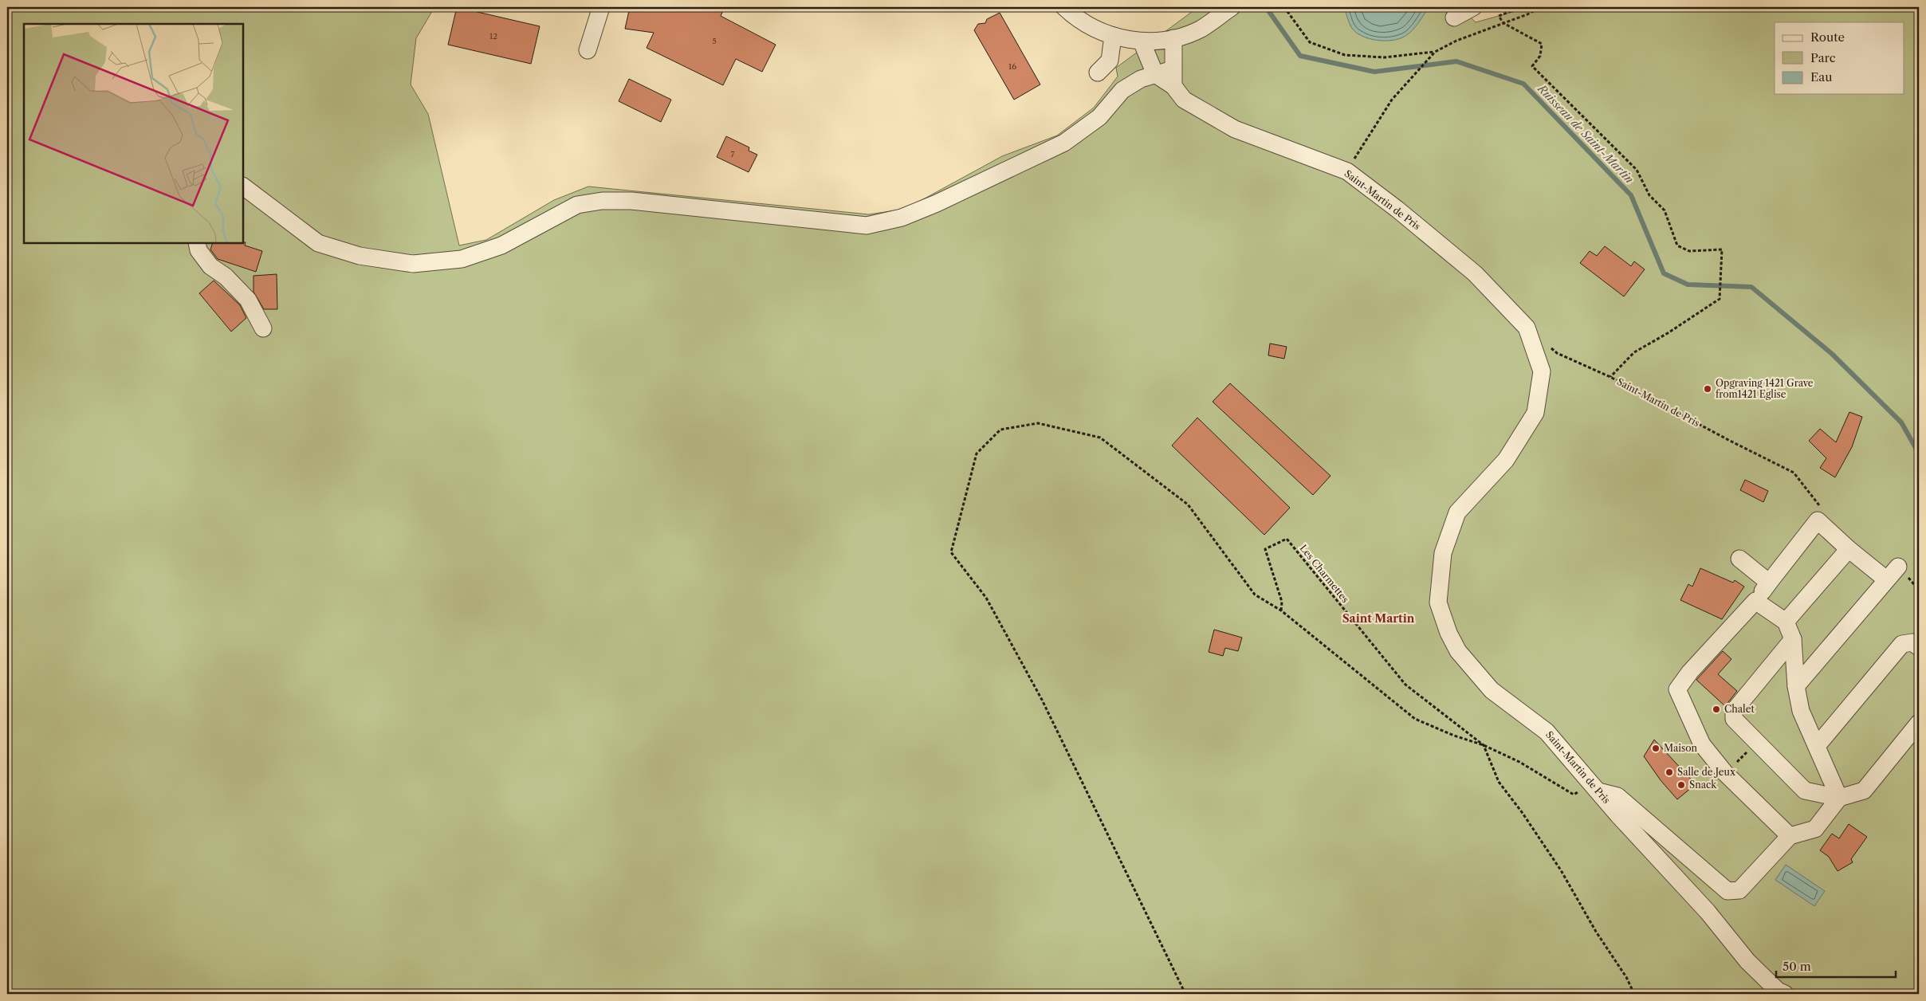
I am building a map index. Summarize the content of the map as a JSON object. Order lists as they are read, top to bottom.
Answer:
{
  "streets": {
    "street": ["Saint-Martin de Pris"],
    "path": ["Les Charmettes"]
  },
  "districts": ["Saint Martin"],
  "water": ["Ruisseau de Saint-Martin"],
  "places": [
    "Opgraving 1421 Grave from1421 Eglise",
    "Chalet",
    "Maison",
    "Salle de Jeux",
    "Snack"
  ],
  "house_numbers": [
    "12",
    "5",
    "16",
    "7"
  ],
  "legend": ["Route", "Parc", "Eau"],
  "scale_bar": "50 m"
}
